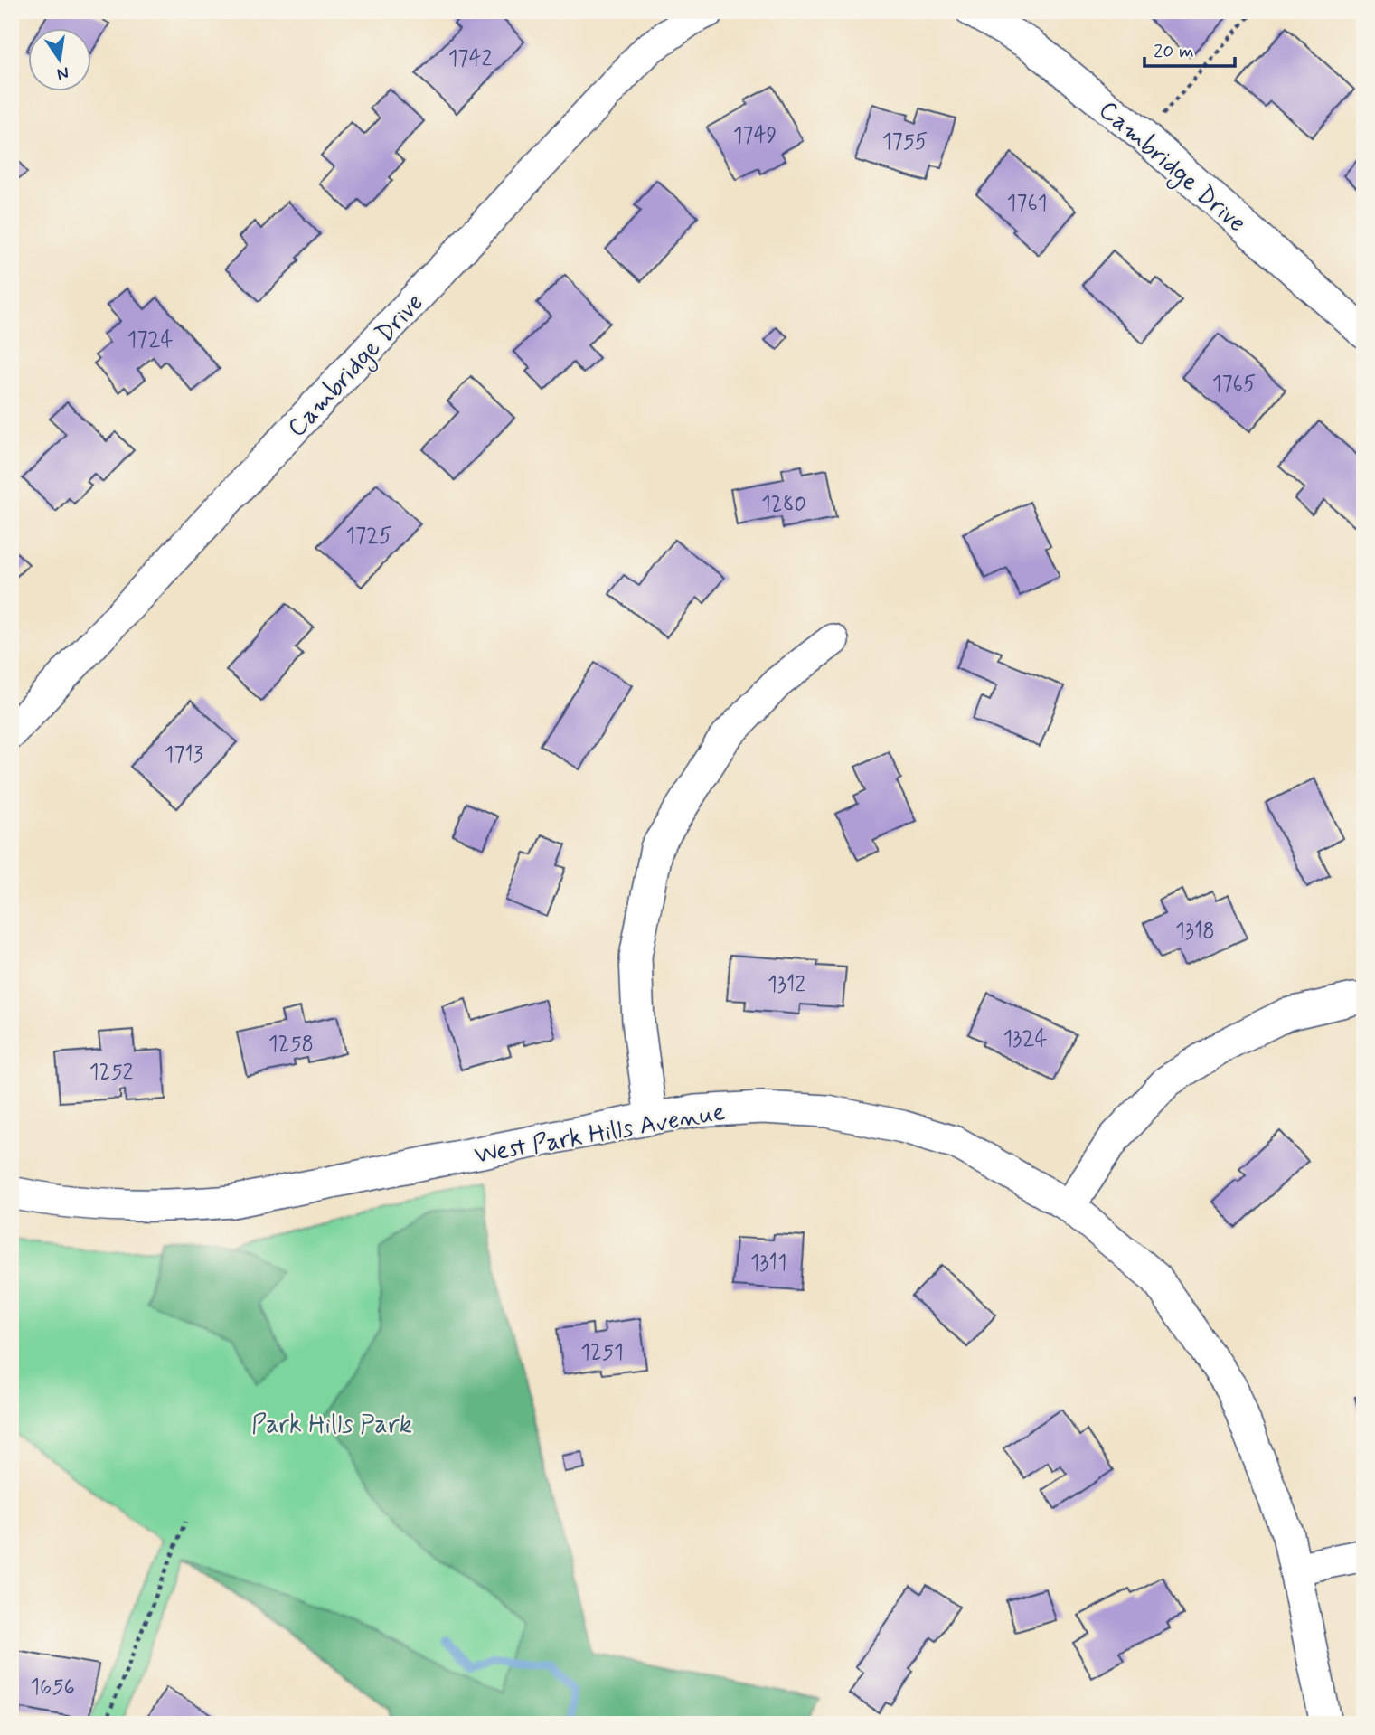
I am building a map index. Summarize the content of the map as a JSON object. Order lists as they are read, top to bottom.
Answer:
{
  "streets": {
    "street": ["Cambridge Drive", "West Park Hills Avenue"]
  },
  "parks": ["Park Hills Park"],
  "house_numbers": [
    "1742",
    "1749",
    "1755",
    "1761",
    "1724",
    "1765",
    "1280",
    "1725",
    "1713",
    "1318",
    "1312",
    "1324",
    "1258",
    "1252",
    "1311",
    "1251",
    "1656"
  ],
  "scale_bar": "20 m",
  "north": "bottom"
}
